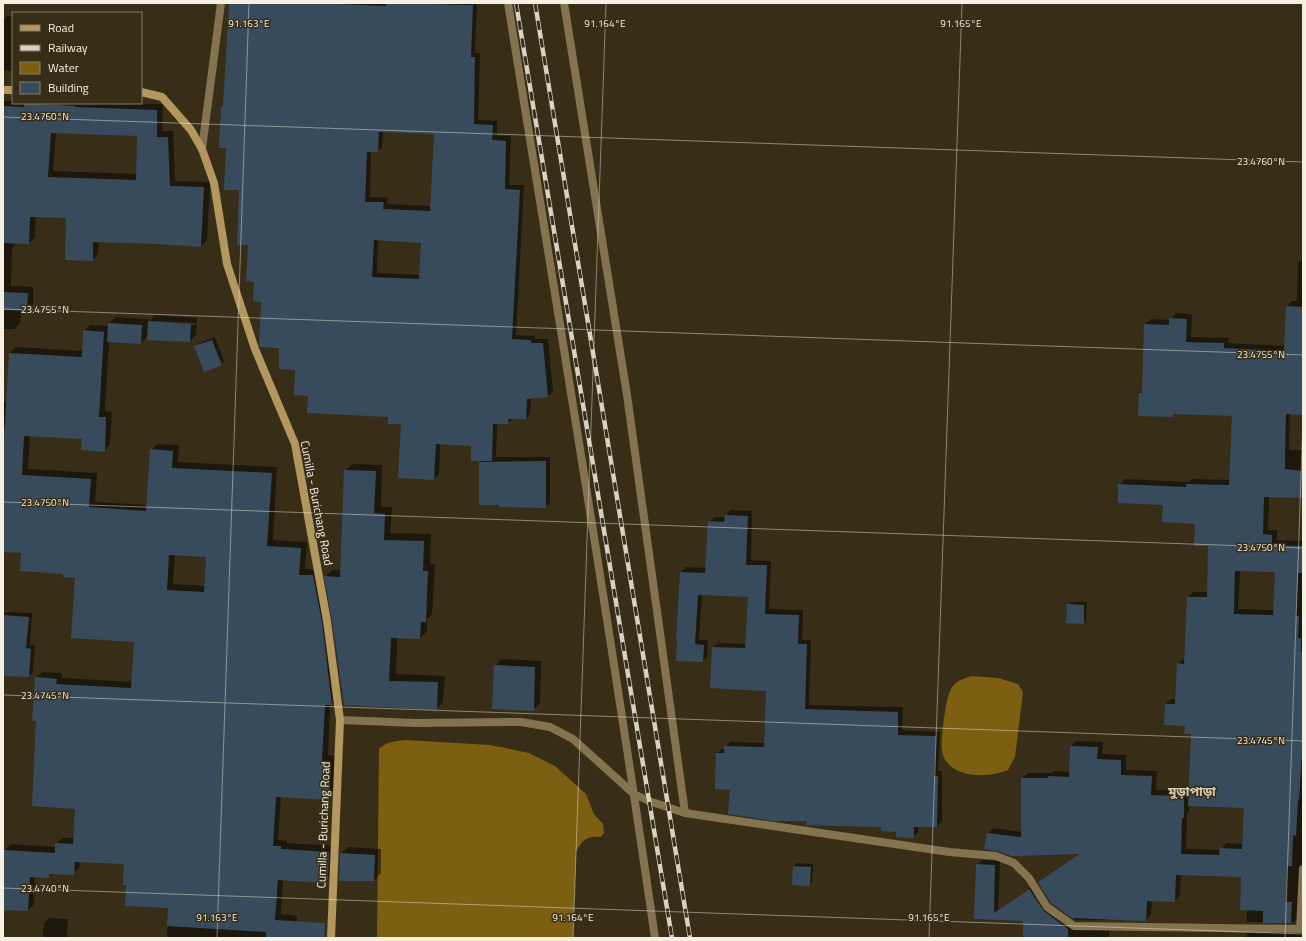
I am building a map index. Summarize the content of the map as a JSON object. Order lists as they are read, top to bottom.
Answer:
{
  "streets": {
    "main road": ["Cumilla - Burichang Road"]
  },
  "districts": ["মুড়াপাড়া"],
  "legend": [
    "Road",
    "Railway",
    "Water",
    "Building"
  ],
  "coordinates": [
    "91.163°E",
    "91.164°E",
    "91.165°E",
    "23.4760°N",
    "23.4755°N",
    "23.4750°N",
    "23.4745°N",
    "23.4740°N"
  ]
}
